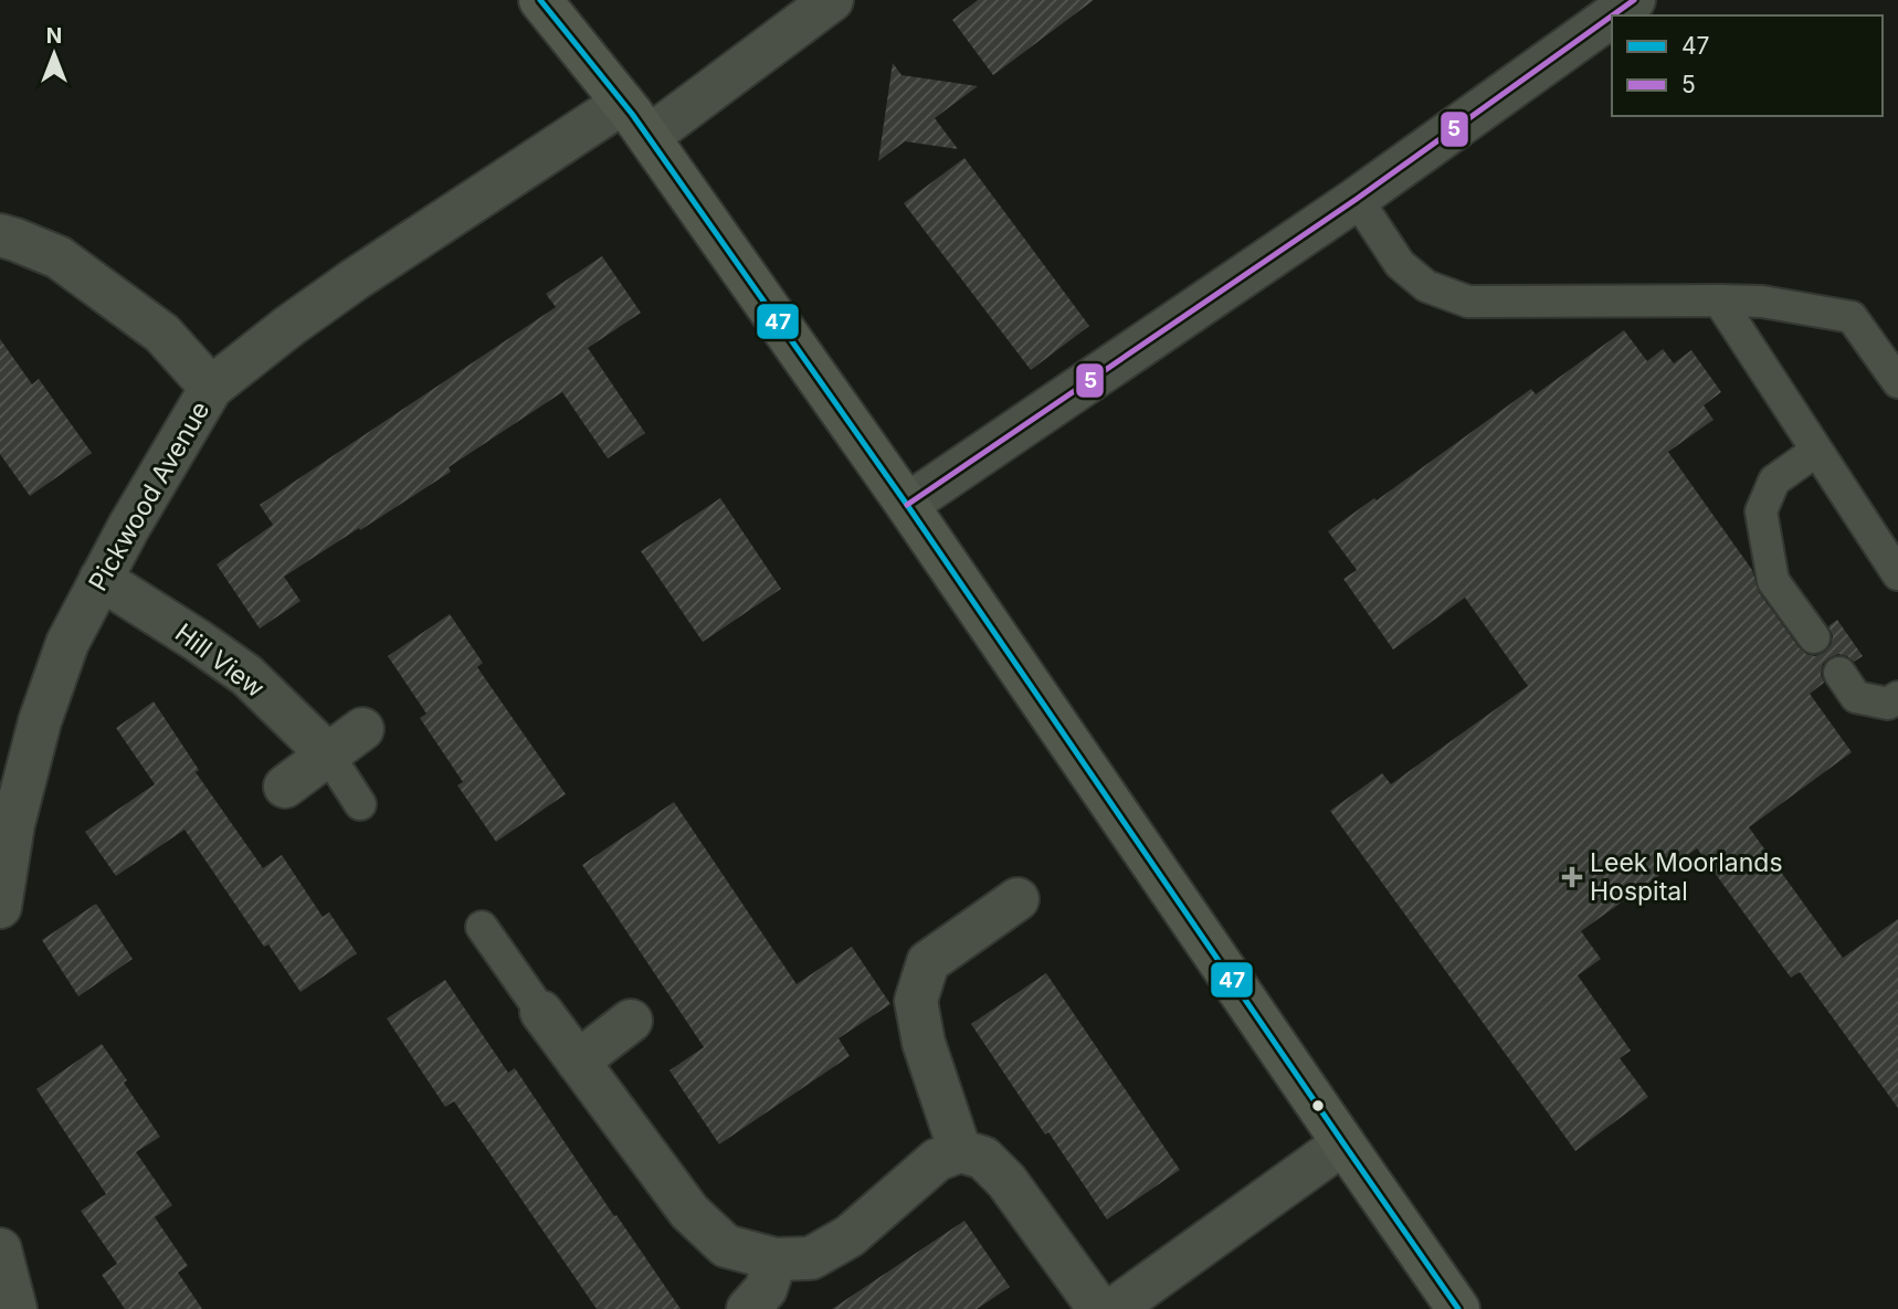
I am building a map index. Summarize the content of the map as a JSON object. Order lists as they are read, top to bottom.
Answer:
{
  "streets": {
    "street": ["Pickwood Avenue", "Hill View"]
  },
  "crossings": [
    ["Pickwood Avenue", "Hill View"]
  ],
  "places": {
    "health": ["Leek Moorlands Hospital"]
  },
  "lines": ["transit line 47", "transit line 5"],
  "legend": ["47", "5"],
  "north": "top"
}
